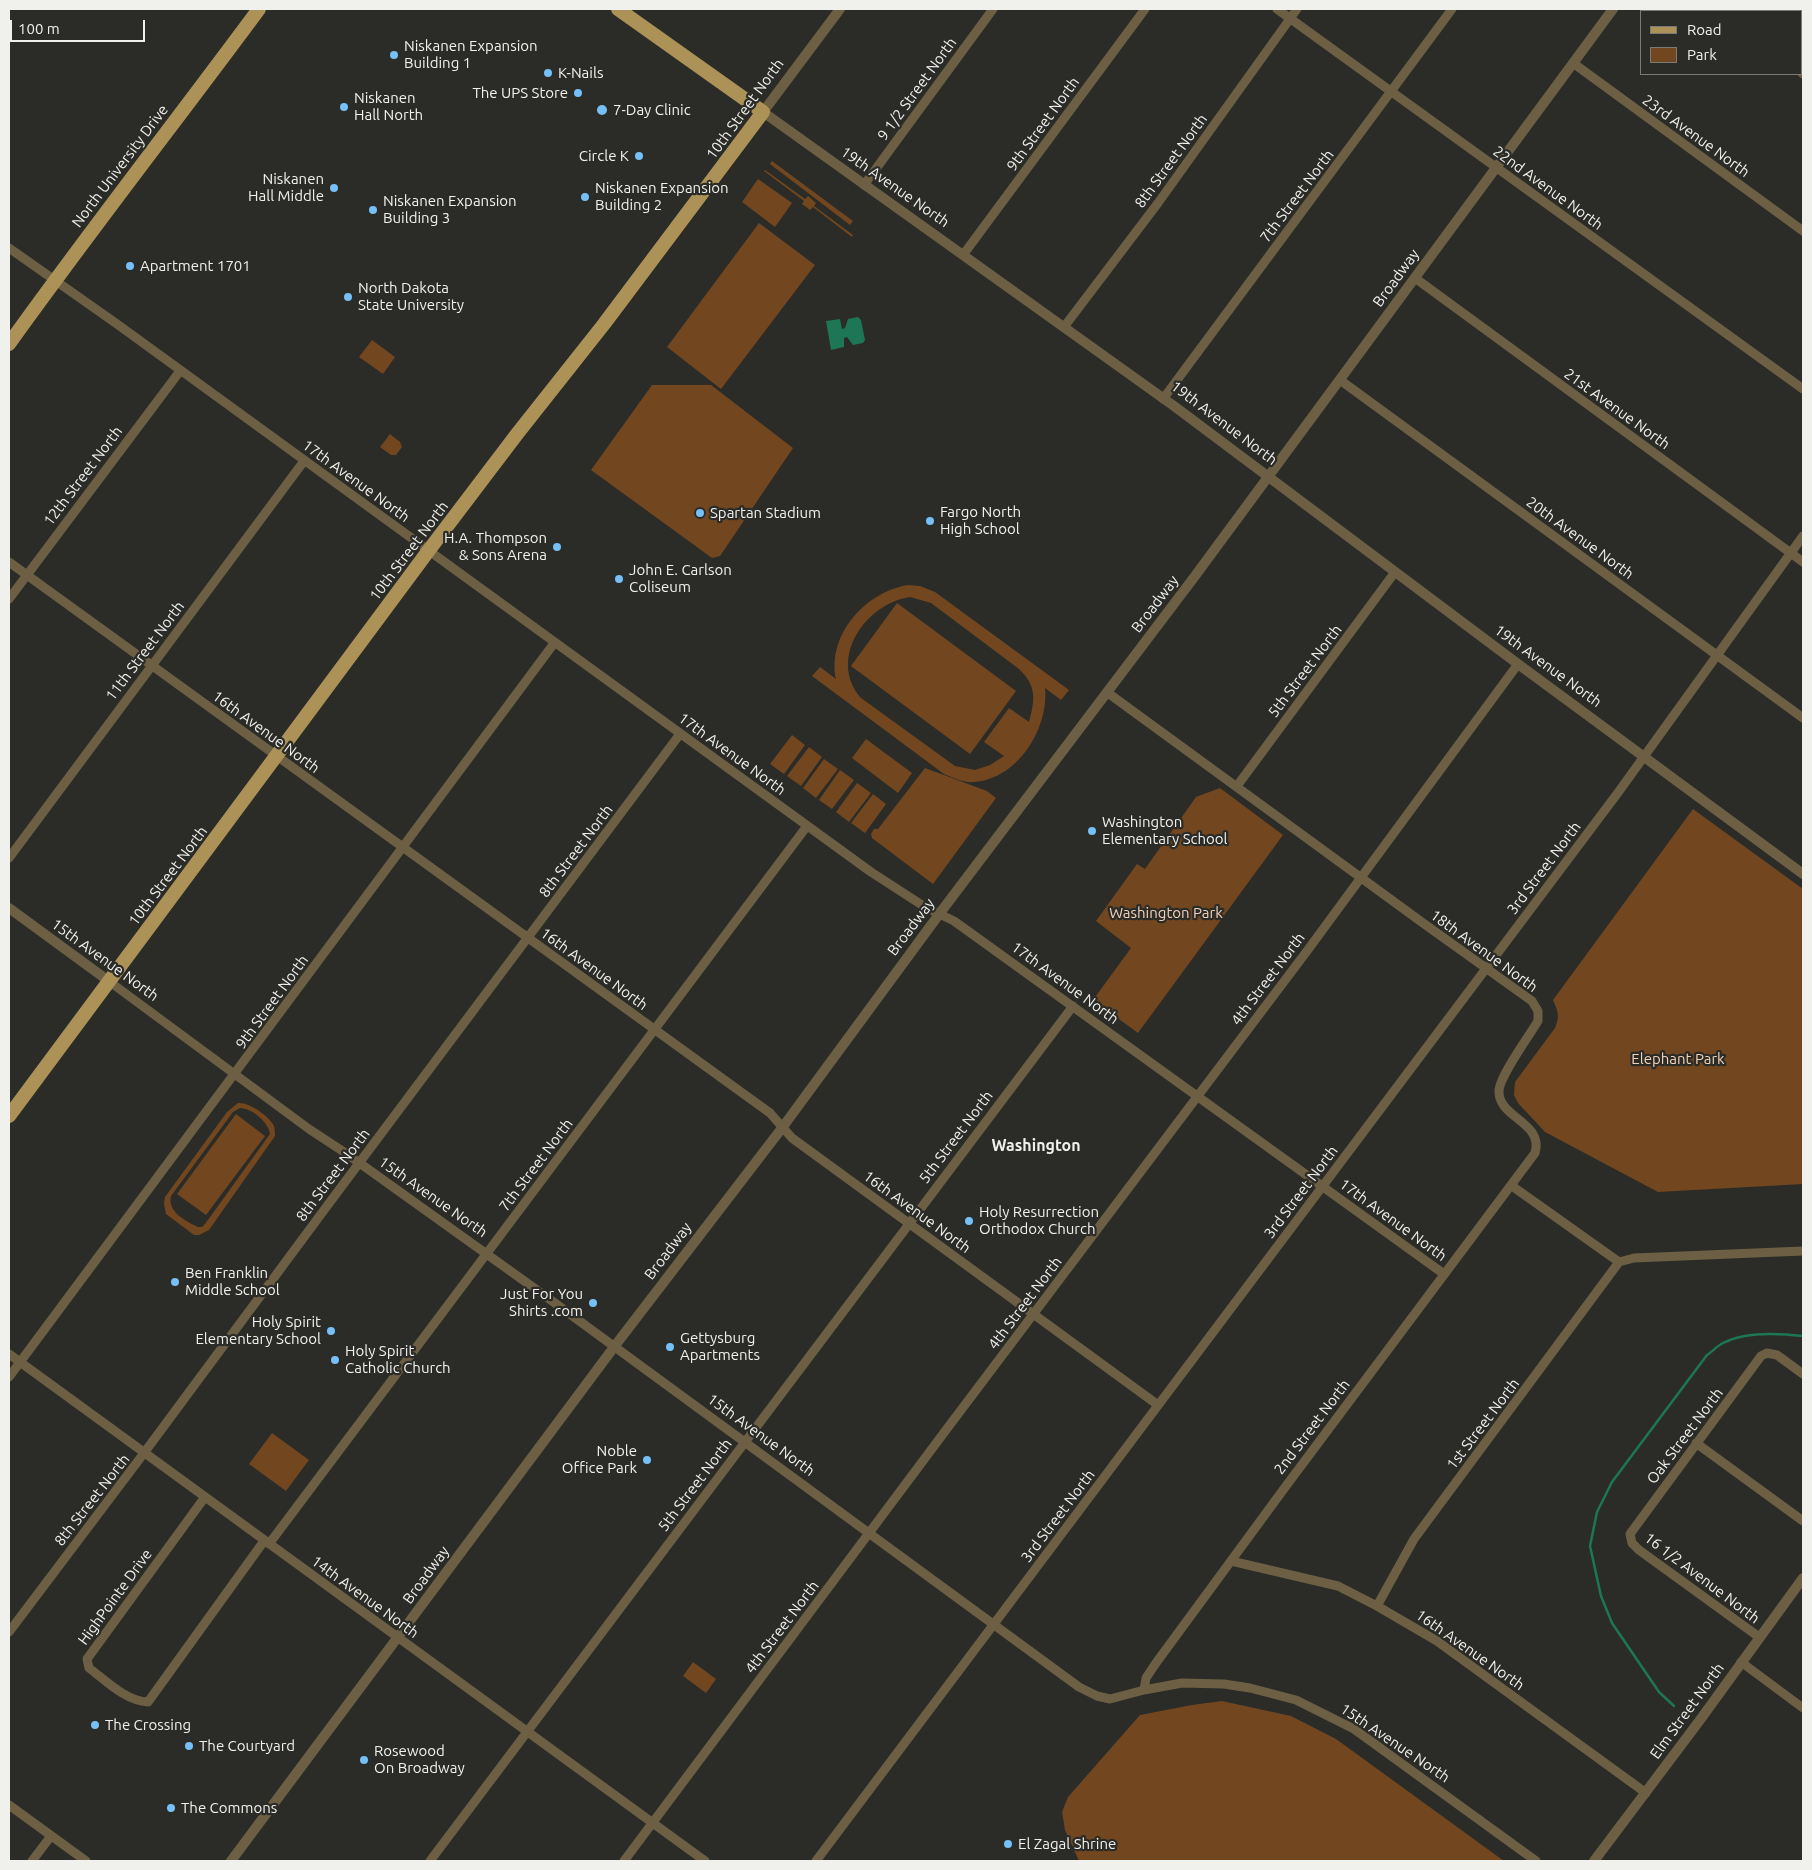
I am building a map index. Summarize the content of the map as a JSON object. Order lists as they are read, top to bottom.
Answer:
{
  "streets": {
    "main road": ["10th Street North", "North University Drive", "19th Avenue North"],
    "street": [
      "9 1/2 Street North",
      "9th Street North",
      "23rd Avenue North",
      "8th Street North",
      "22nd Avenue North",
      "7th Street North",
      "Broadway",
      "21st Avenue North",
      "12th Street North",
      "17th Avenue North",
      "20th Avenue North",
      "11th Street North",
      "5th Street North",
      "16th Avenue North",
      "3rd Street North",
      "18th Avenue North",
      "15th Avenue North",
      "4th Street North",
      "1st Street North",
      "2nd Street North",
      "Oak Street North",
      "16 1/2 Avenue North",
      "HighPointe Drive",
      "14th Avenue North",
      "Elm Street North"
    ]
  },
  "crossings": [
    ["9 1/2 Street North", "19th Avenue North"],
    ["10th Street North", "19th Avenue North"],
    ["10th Street North", "17th Avenue North"],
    ["10th Street North", "16th Avenue North"],
    ["10th Street North", "15th Avenue North"],
    ["9th Street North", "19th Avenue North"],
    ["9th Street North", "17th Avenue North"],
    ["9th Street North", "16th Avenue North"],
    ["9th Street North", "15th Avenue North"],
    ["9th Street North", "14th Avenue North"],
    ["23rd Avenue North", "Broadway"],
    ["8th Street North", "19th Avenue North"],
    ["8th Street North", "22nd Avenue North"],
    ["8th Street North", "17th Avenue North"],
    ["8th Street North", "16th Avenue North"],
    ["8th Street North", "15th Avenue North"],
    ["8th Street North", "14th Avenue North"],
    ["North University Drive", "17th Avenue North"],
    ["19th Avenue North", "7th Street North"],
    ["19th Avenue North", "Broadway"],
    ["19th Avenue North", "5th Street North"],
    ["19th Avenue North", "3rd Street North"],
    ["19th Avenue North", "4th Street North"],
    ["22nd Avenue North", "7th Street North"],
    ["22nd Avenue North", "Broadway"],
    ["7th Street North", "17th Avenue North"],
    ["7th Street North", "16th Avenue North"],
    ["7th Street North", "15th Avenue North"],
    ["7th Street North", "HighPointe Drive"],
    ["7th Street North", "14th Avenue North"],
    ["Broadway", "21st Avenue North"],
    ["Broadway", "17th Avenue North"],
    ["Broadway", "20th Avenue North"],
    ["Broadway", "16th Avenue North"],
    ["Broadway", "18th Avenue North"],
    ["Broadway", "15th Avenue North"],
    ["Broadway", "14th Avenue North"],
    ["21st Avenue North", "3rd Street North"],
    ["12th Street North", "17th Avenue North"],
    ["12th Street North", "16th Avenue North"],
    ["17th Avenue North", "11th Street North"],
    ["17th Avenue North", "5th Street North"],
    ["17th Avenue North", "3rd Street North"],
    ["17th Avenue North", "4th Street North"],
    ["17th Avenue North", "2nd Street North"],
    ["20th Avenue North", "3rd Street North"],
    ["11th Street North", "16th Avenue North"],
    ["5th Street North", "16th Avenue North"],
    ["5th Street North", "18th Avenue North"],
    ["5th Street North", "15th Avenue North"],
    ["5th Street North", "14th Avenue North"],
    ["16th Avenue North", "3rd Street North"],
    ["16th Avenue North", "4th Street North"],
    ["16th Avenue North", "1st Street North"],
    ["16th Avenue North", "2nd Street North"],
    ["16th Avenue North", "Elm Street North"],
    ["3rd Street North", "18th Avenue North"],
    ["3rd Street North", "15th Avenue North"],
    ["18th Avenue North", "4th Street North"],
    ["18th Avenue North", "2nd Street North"],
    ["15th Avenue North", "4th Street North"],
    ["15th Avenue North", "2nd Street North"],
    ["4th Street North", "14th Avenue North"],
    ["Oak Street North", "16 1/2 Avenue North"],
    ["16 1/2 Avenue North", "Elm Street North"],
    ["HighPointe Drive", "14th Avenue North"]
  ],
  "districts": ["Washington"],
  "parks": ["Washington Park", "Elephant Park"],
  "places": [
    "Niskanen Expansion Building 1",
    "K-Nails",
    "The UPS Store",
    "Niskanen Hall North",
    "7-Day Clinic",
    "Circle K",
    "Niskanen Hall Middle",
    "Niskanen Expansion Building 2",
    "Niskanen Expansion Building 3",
    "Apartment 1701",
    "North Dakota State University",
    "Spartan Stadium",
    "Fargo North High School",
    "H.A. Thompson & Sons Arena",
    "John E. Carlson Coliseum",
    "Washington Elementary School",
    "Holy Resurrection Orthodox Church",
    "Ben Franklin Middle School",
    "Just For You Shirts .com",
    "Holy Spirit Elementary School",
    "Gettysburg Apartments",
    "Holy Spirit Catholic Church",
    "Noble Office Park",
    "The Crossing",
    "The Courtyard",
    "Rosewood On Broadway",
    "The Commons",
    "El Zagal Shrine"
  ],
  "legend": ["Road", "Park"],
  "scale_bar": "100 m"
}
